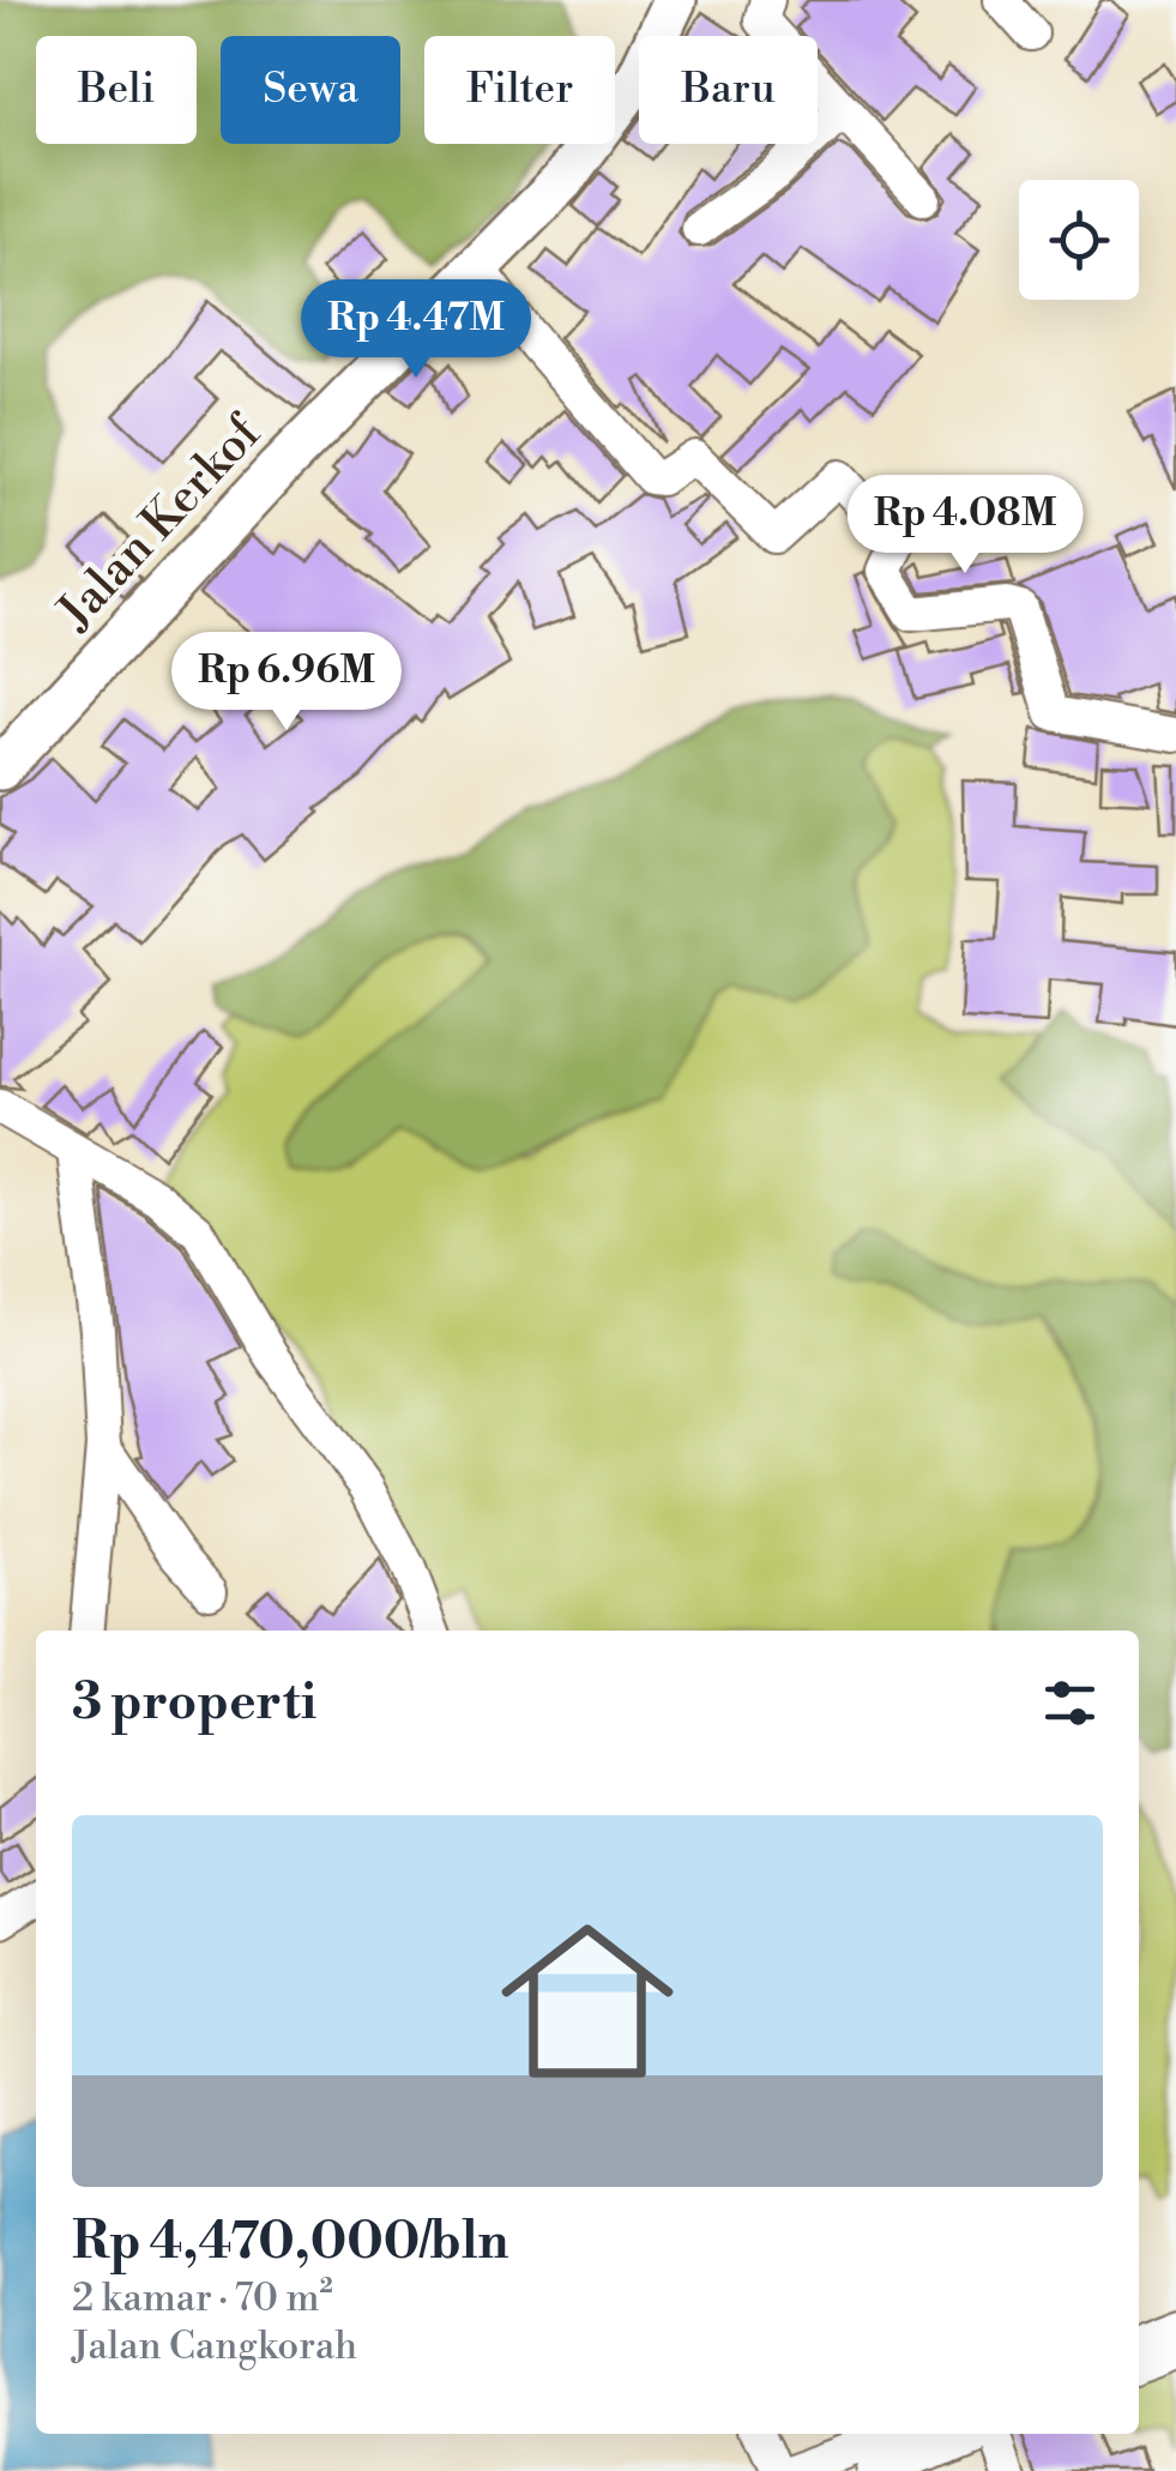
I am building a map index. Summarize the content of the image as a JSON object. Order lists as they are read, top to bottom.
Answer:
{
  "streets": {
    "main road": ["Jalan Kerkof"]
  },
  "page": {
    "chip": [
      "Beli",
      "Sewa",
      "Filter",
      "Baru"
    ],
    "price": ["Rp 4.47M", "Rp 4.08M", "Rp 6.96M"],
    "heading": "3 properti",
    "list": [
      {
        "name": "Rp 4,470,000/bln",
        "note": "2 kamar · 70 m² · Jalan Cangkorah"
      }
    ]
  }
}
